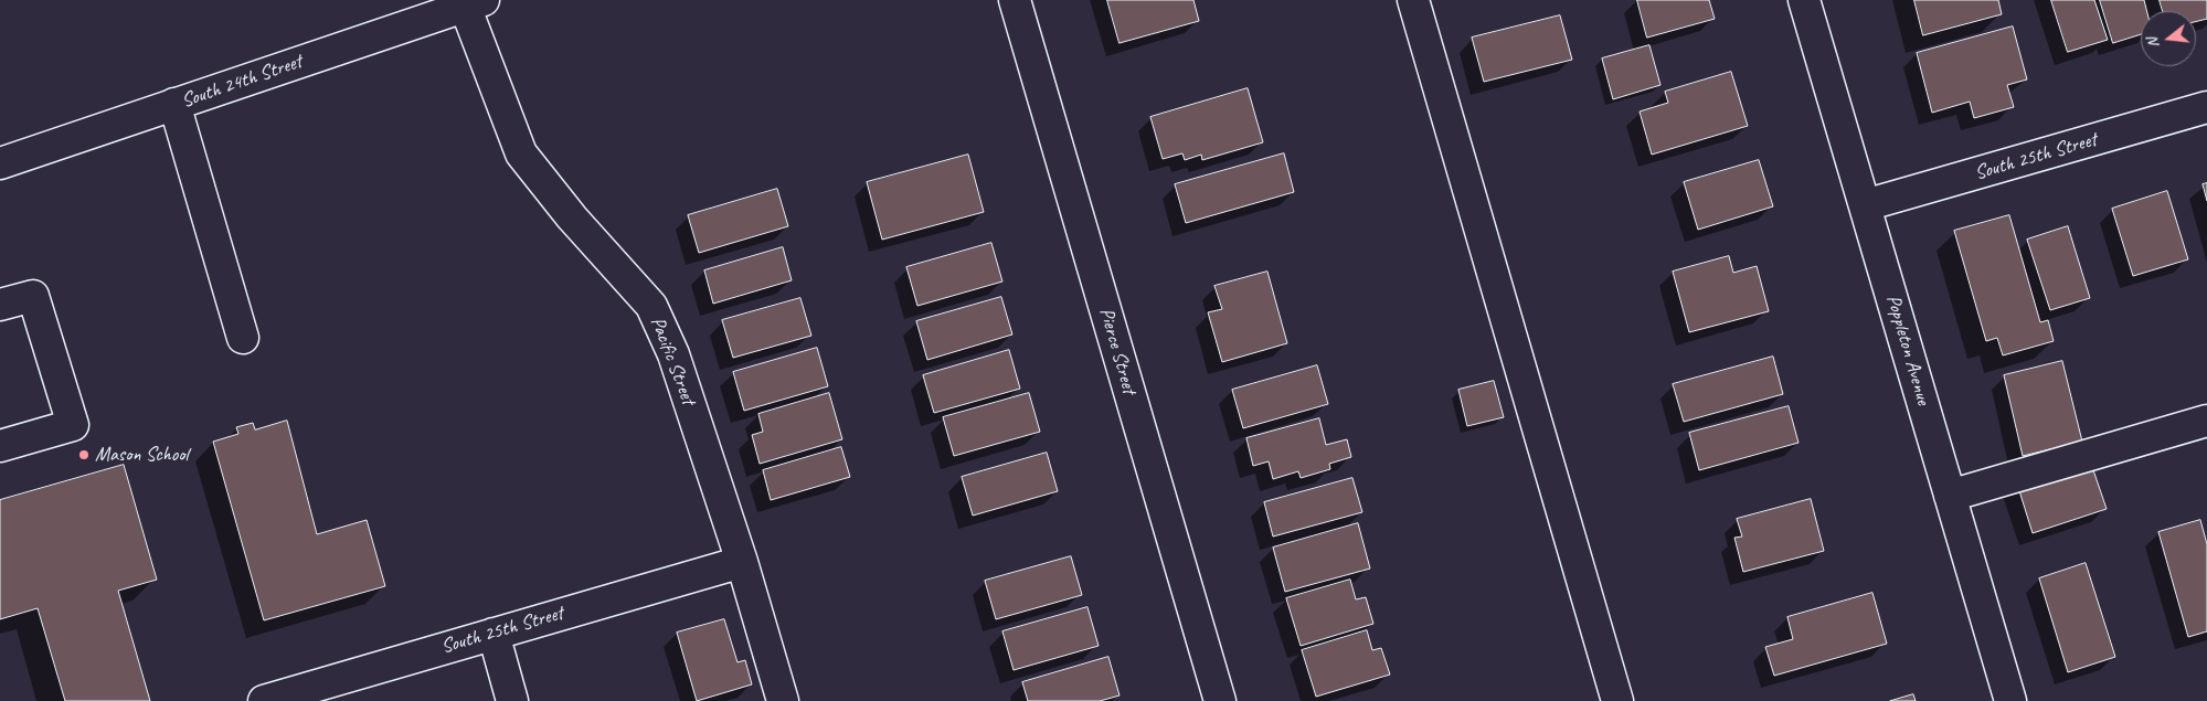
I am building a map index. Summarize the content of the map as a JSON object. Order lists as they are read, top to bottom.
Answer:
{
  "streets": {
    "street": [
      "South 24th Street",
      "South 25th Street",
      "Poppleton Avenue",
      "Pierce Street",
      "Pacific Street"
    ]
  },
  "crossings": [
    ["South 24th Street", "Pacific Street"],
    ["South 25th Street", "Poppleton Avenue"],
    ["South 25th Street", "Pacific Street"]
  ],
  "places": ["Mason School"],
  "north": "left"
}
